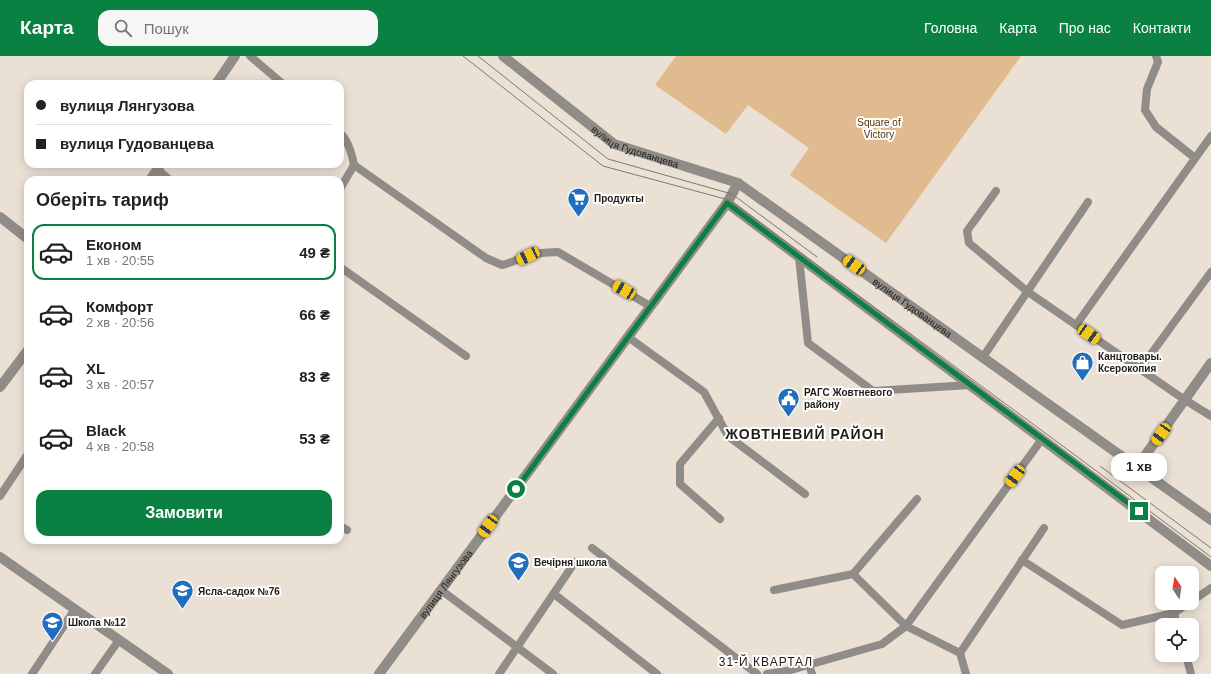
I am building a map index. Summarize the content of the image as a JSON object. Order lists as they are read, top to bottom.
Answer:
{
  "streets": {
    "street": ["вулиця Гудованцева", "вулиця Лянгузова"]
  },
  "crossings": [
    ["вулиця Гудованцева", "вулиця Лянгузова"]
  ],
  "districts": ["ЖОВТНЕВИЙ РАЙОН", "31-Й КВАРТАЛ"],
  "parks": ["Square of Victory"],
  "places": {
    "supermarket": ["Продукты"],
    "shop": ["Канцтовары. Ксерокопия"],
    "public building": ["РАГС Жовтневого району"],
    "school or university": ["Вечірня школа", "Ясла-садок №76", "Школа №12"]
  },
  "north": "top",
  "page": {
    "header": "Карта",
    "search": "Пошук",
    "nav": [
      "Головна",
      "Карта",
      "Про нас",
      "Контакти"
    ],
    "banner": ["вулиця Лянгузова", "вулиця Гудованцева"],
    "heading": "Оберіть тариф",
    "list": [
      {
        "name": "Економ",
        "note": "1 хв · 20:55",
        "value": "49 ₴"
      },
      {
        "name": "Комфорт",
        "note": "2 хв · 20:56",
        "value": "66 ₴"
      },
      {
        "name": "XL",
        "note": "3 хв · 20:57",
        "value": "83 ₴"
      },
      {
        "name": "Black",
        "note": "4 хв · 20:58",
        "value": "53 ₴"
      }
    ],
    "bubble": "1 хв",
    "buttons": "Замовити"
  }
}
